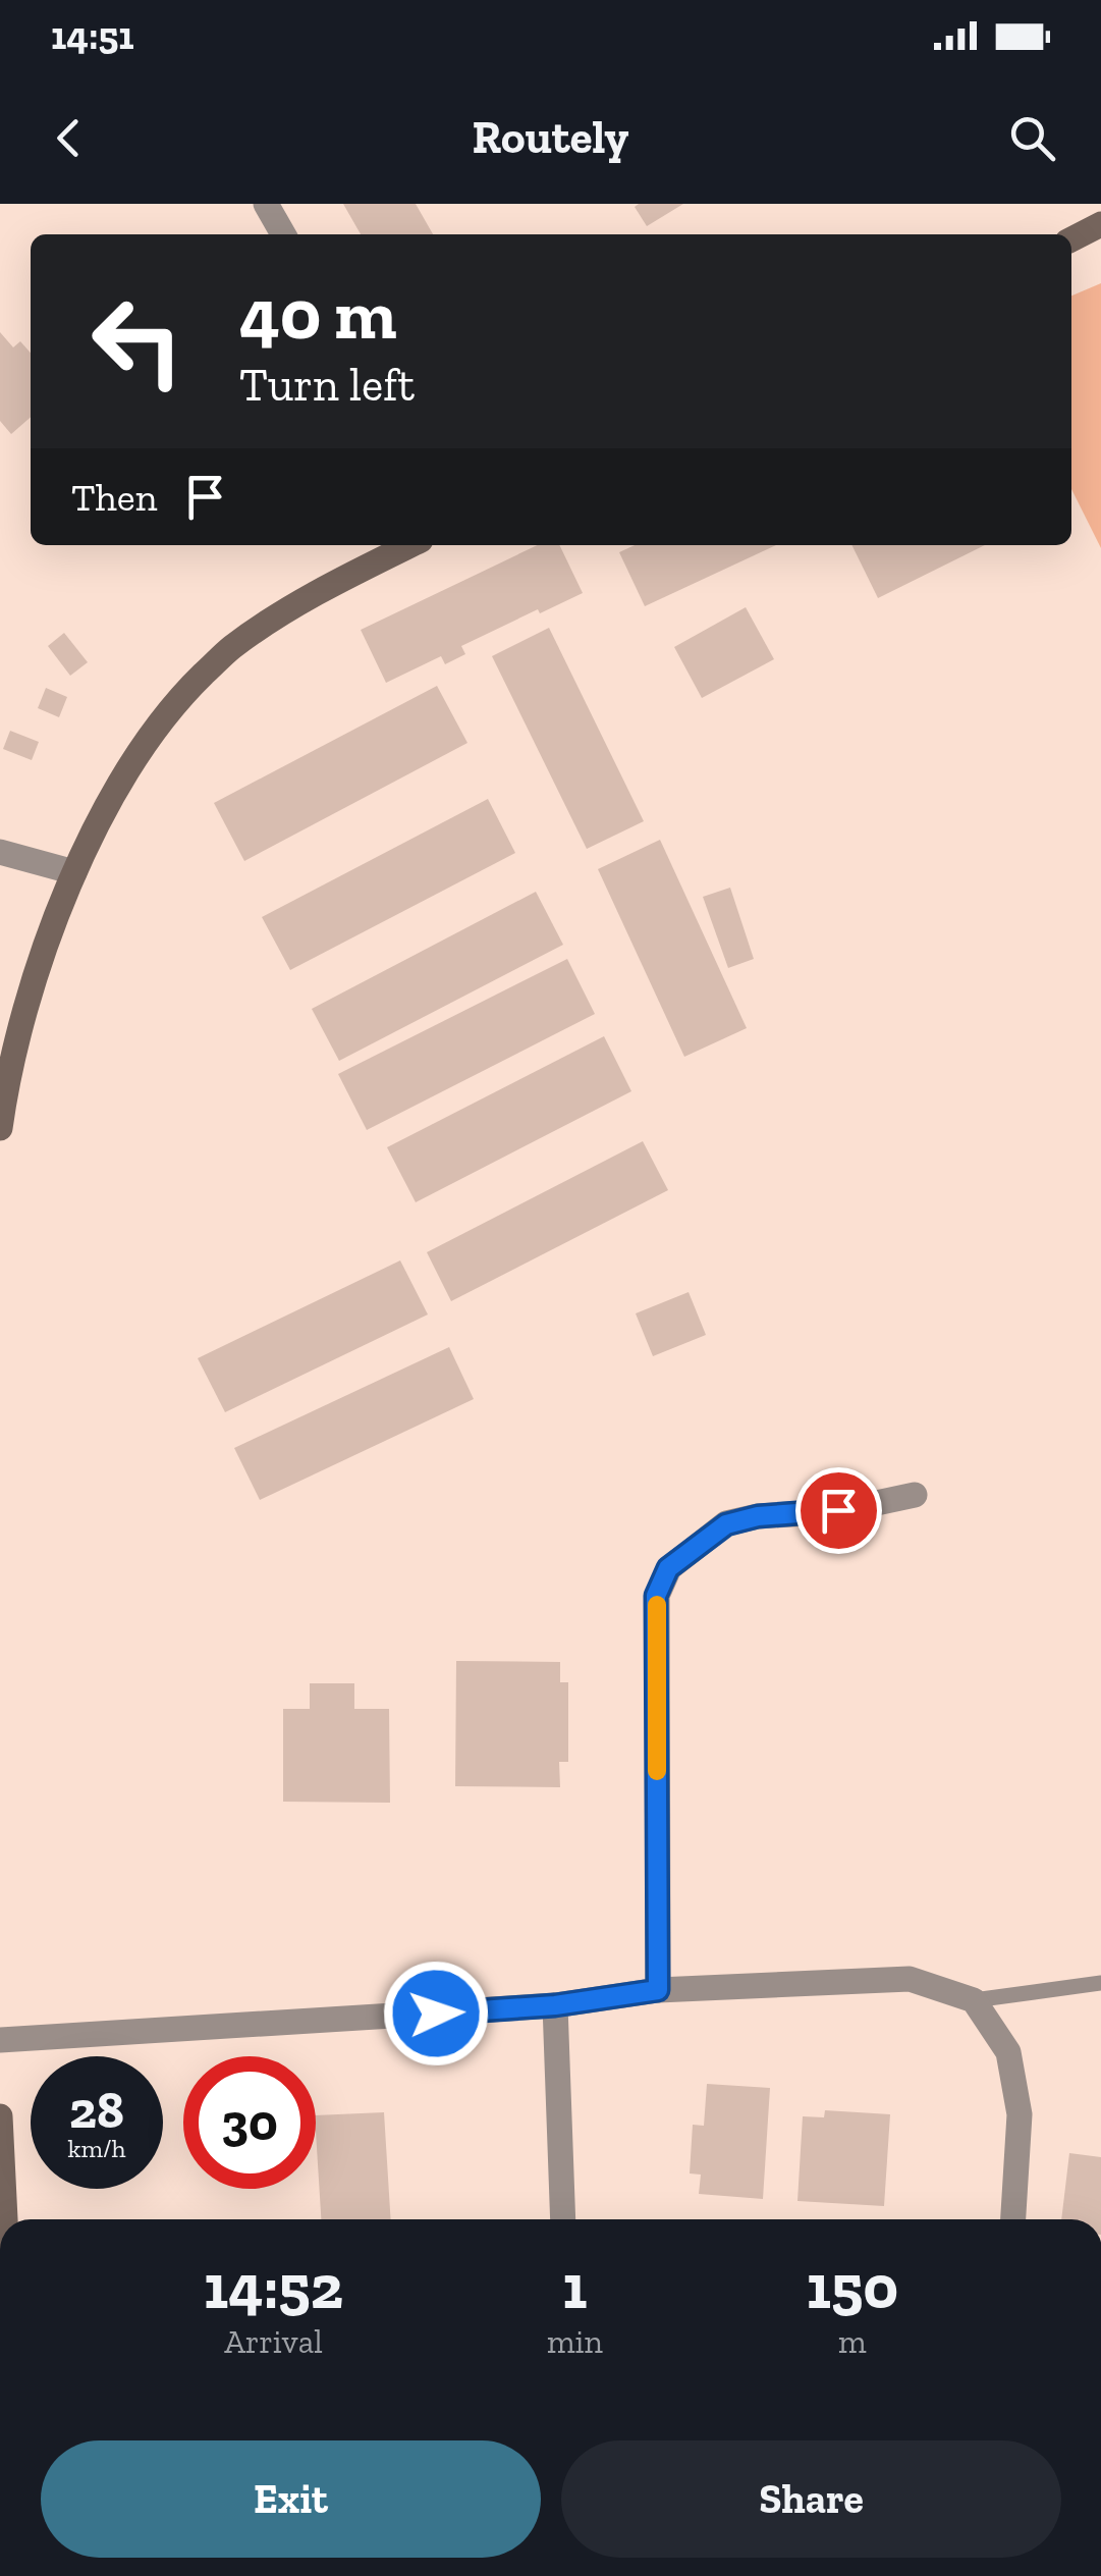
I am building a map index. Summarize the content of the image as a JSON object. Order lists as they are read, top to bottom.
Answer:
{
  "page": {
    "status": "14:51",
    "header": "Routely",
    "turn": ["40 m", "Turn left"],
    "then": "Then",
    "speed": "28 km/h",
    "limit": "30",
    "eta": [
      "14:52",
      "Arrival",
      "1",
      "min",
      "150",
      "m"
    ],
    "buttons": ["Exit", "Share"]
  }
}
